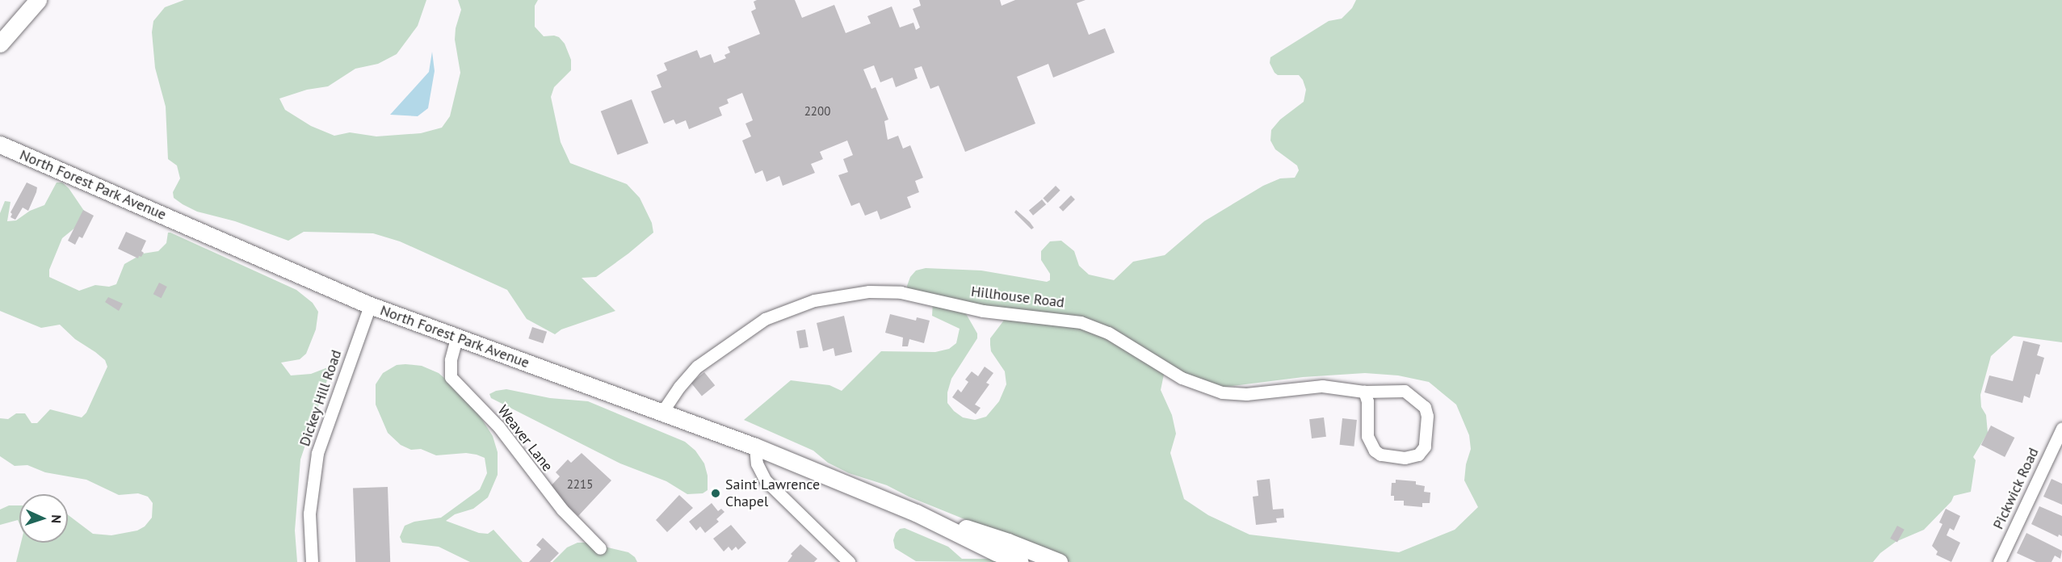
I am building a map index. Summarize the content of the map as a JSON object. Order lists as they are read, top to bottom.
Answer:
{
  "streets": {
    "main road": ["North Forest Park Avenue"],
    "street": [
      "Hillhouse Road",
      "Dickey Hill Road",
      "Weaver Lane",
      "Pickwick Road"
    ]
  },
  "crossings": [
    ["North Forest Park Avenue", "Hillhouse Road"],
    ["North Forest Park Avenue", "Dickey Hill Road"],
    ["North Forest Park Avenue", "Weaver Lane"]
  ],
  "places": ["Saint Lawrence Chapel"],
  "house_numbers": ["2200", "2215"],
  "north": "right"
}
